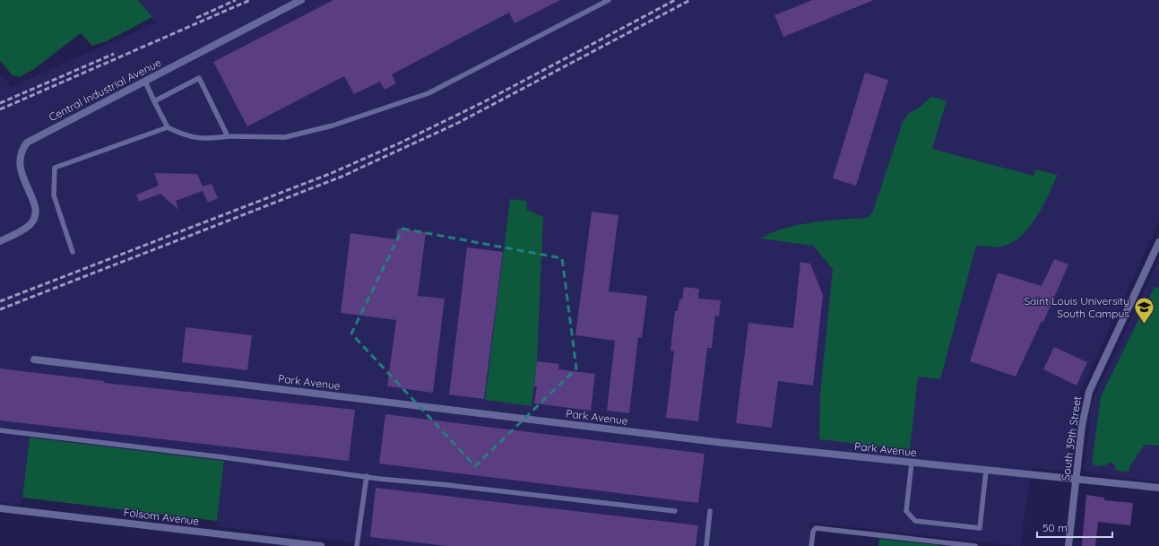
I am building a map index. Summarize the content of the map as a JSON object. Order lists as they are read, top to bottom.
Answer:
{
  "streets": {
    "street": [
      "Central Industrial Avenue",
      "Park Avenue",
      "South 39th Street",
      "Folsom Avenue"
    ]
  },
  "crossings": [
    ["Park Avenue", "South 39th Street"]
  ],
  "places": {
    "school or university": ["Saint Louis University South Campus"]
  },
  "scale_bar": "50 m"
}
